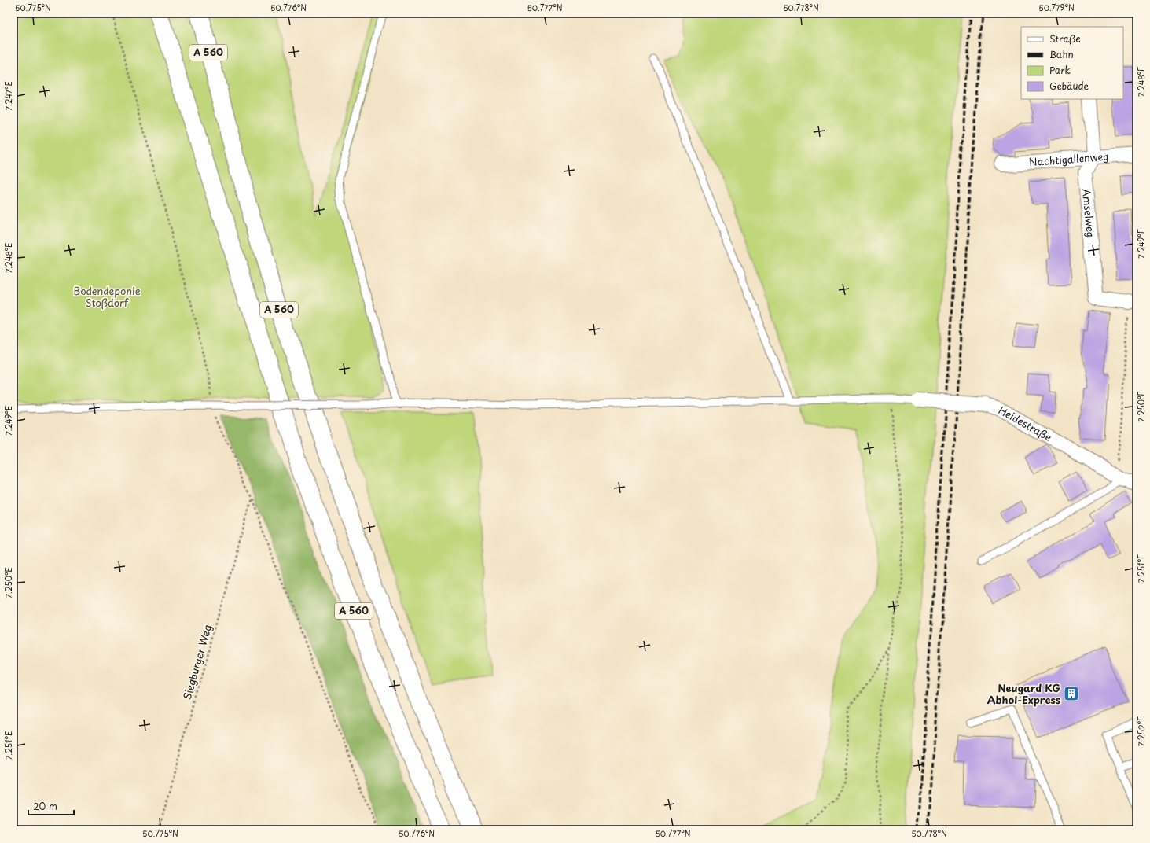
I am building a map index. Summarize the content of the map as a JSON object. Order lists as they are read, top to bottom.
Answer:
{
  "streets": {
    "highway": ["A 560"],
    "street": ["Nachtigallenweg", "Amselweg", "Heidestraße"],
    "path": ["Siegburger Weg"]
  },
  "crossings": [
    ["Nachtigallenweg", "Amselweg"]
  ],
  "parks": ["Bodendeponie Stoßdorf"],
  "places": {
    "building": ["Neugard KG Abhol-Express"]
  },
  "legend": [
    "Straße",
    "Bahn",
    "Park",
    "Gebäude"
  ],
  "scale_bar": "20 m",
  "coordinates": [
    "50.775°N",
    "50.776°N",
    "50.777°N",
    "50.778°N",
    "50.779°N",
    "7.248°E",
    "7.247°E",
    "7.249°E",
    "7.250°E",
    "7.251°E",
    "7.252°E"
  ]
}
